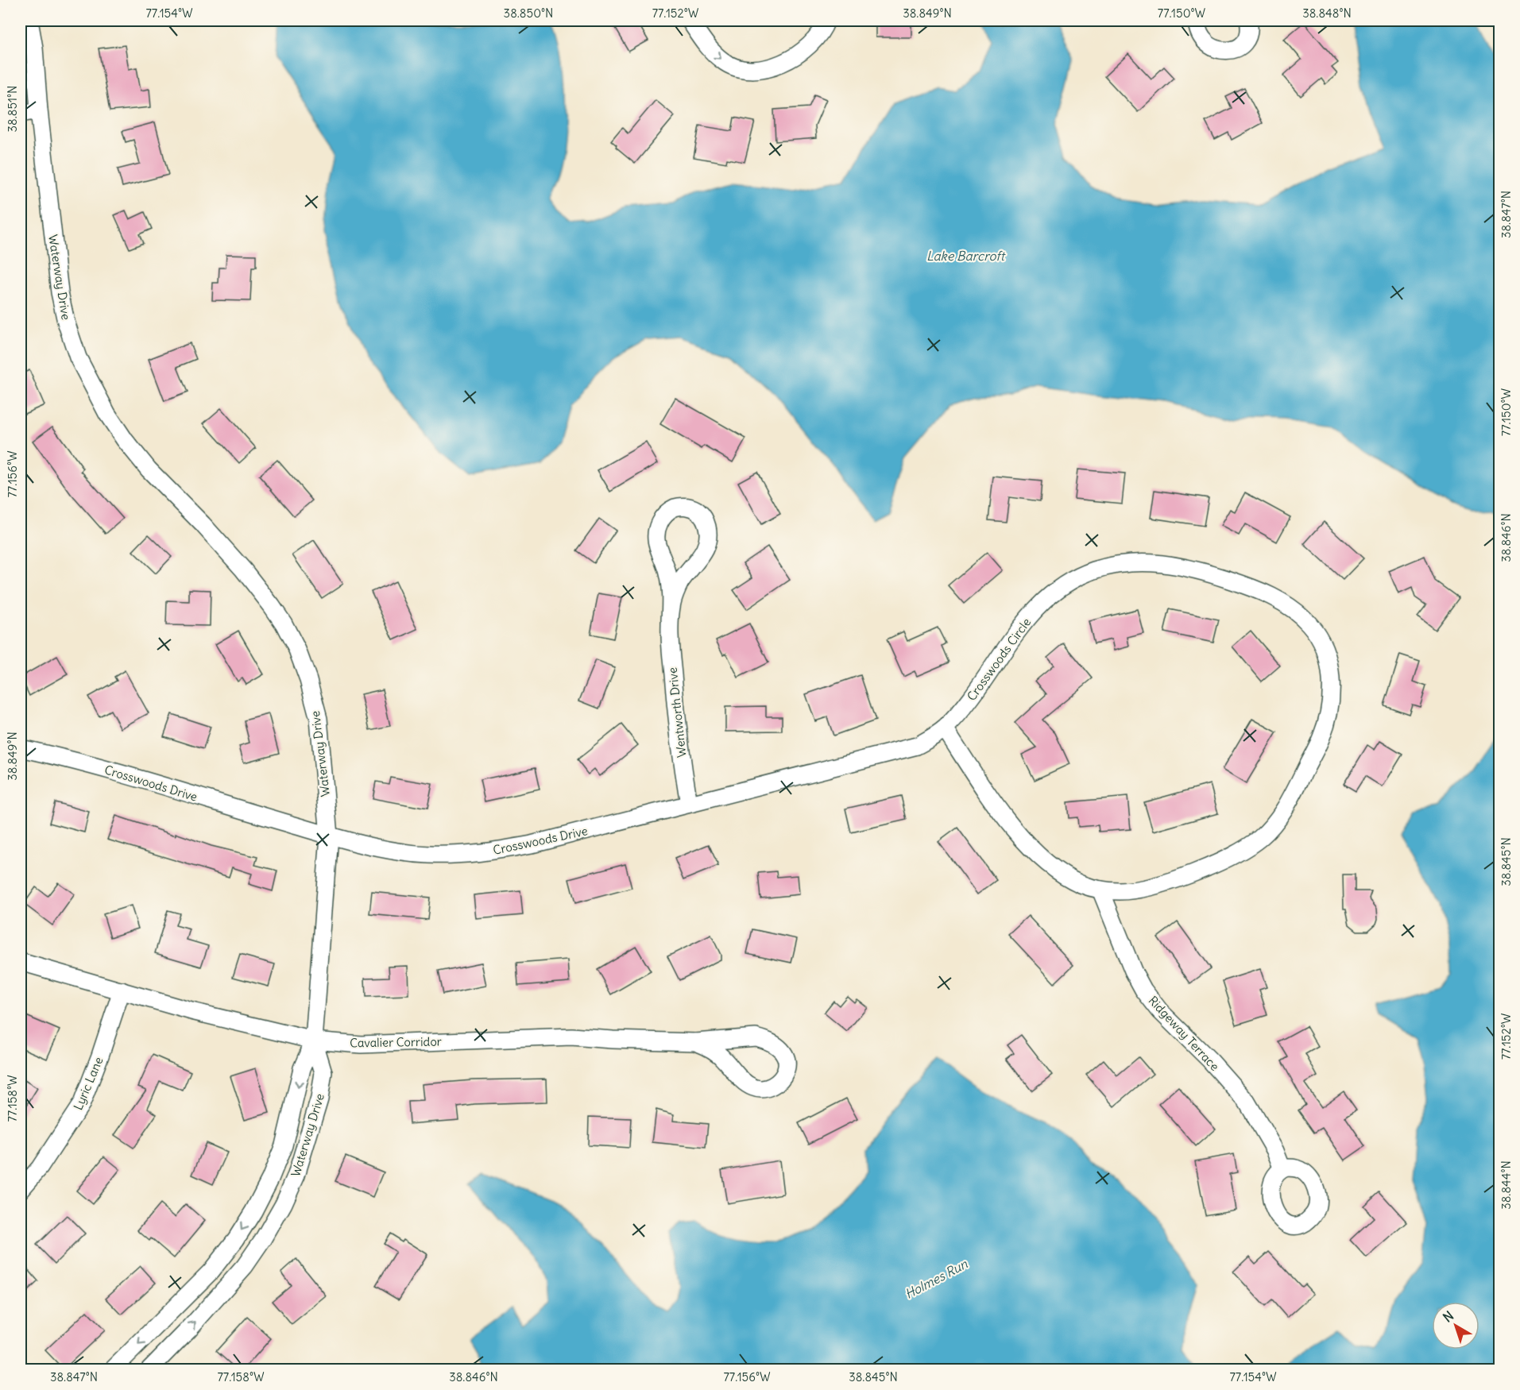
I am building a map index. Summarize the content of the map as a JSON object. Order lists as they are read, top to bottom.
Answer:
{
  "streets": {
    "street": [
      "Waterway Drive",
      "Crosswoods Circle",
      "Wentworth Drive",
      "Crosswoods Drive",
      "Ridgeway Terrace",
      "Cavalier Corridor",
      "Lyric Lane"
    ]
  },
  "crossings": [
    ["Waterway Drive", "Crosswoods Drive"],
    ["Waterway Drive", "Cavalier Corridor"],
    ["Crosswoods Circle", "Crosswoods Drive"],
    ["Crosswoods Circle", "Ridgeway Terrace"],
    ["Wentworth Drive", "Crosswoods Drive"],
    ["Cavalier Corridor", "Lyric Lane"]
  ],
  "water": ["Lake Barcroft", "Holmes Run"],
  "north": "top left",
  "coordinates": [
    "77.154°W",
    "38.850°N",
    "77.152°W",
    "38.849°N",
    "77.150°W",
    "38.848°N",
    "38.851°N",
    "38.847°N",
    "77.156°W",
    "38.846°N",
    "38.845°N",
    "77.158°W",
    "38.844°N"
  ]
}
